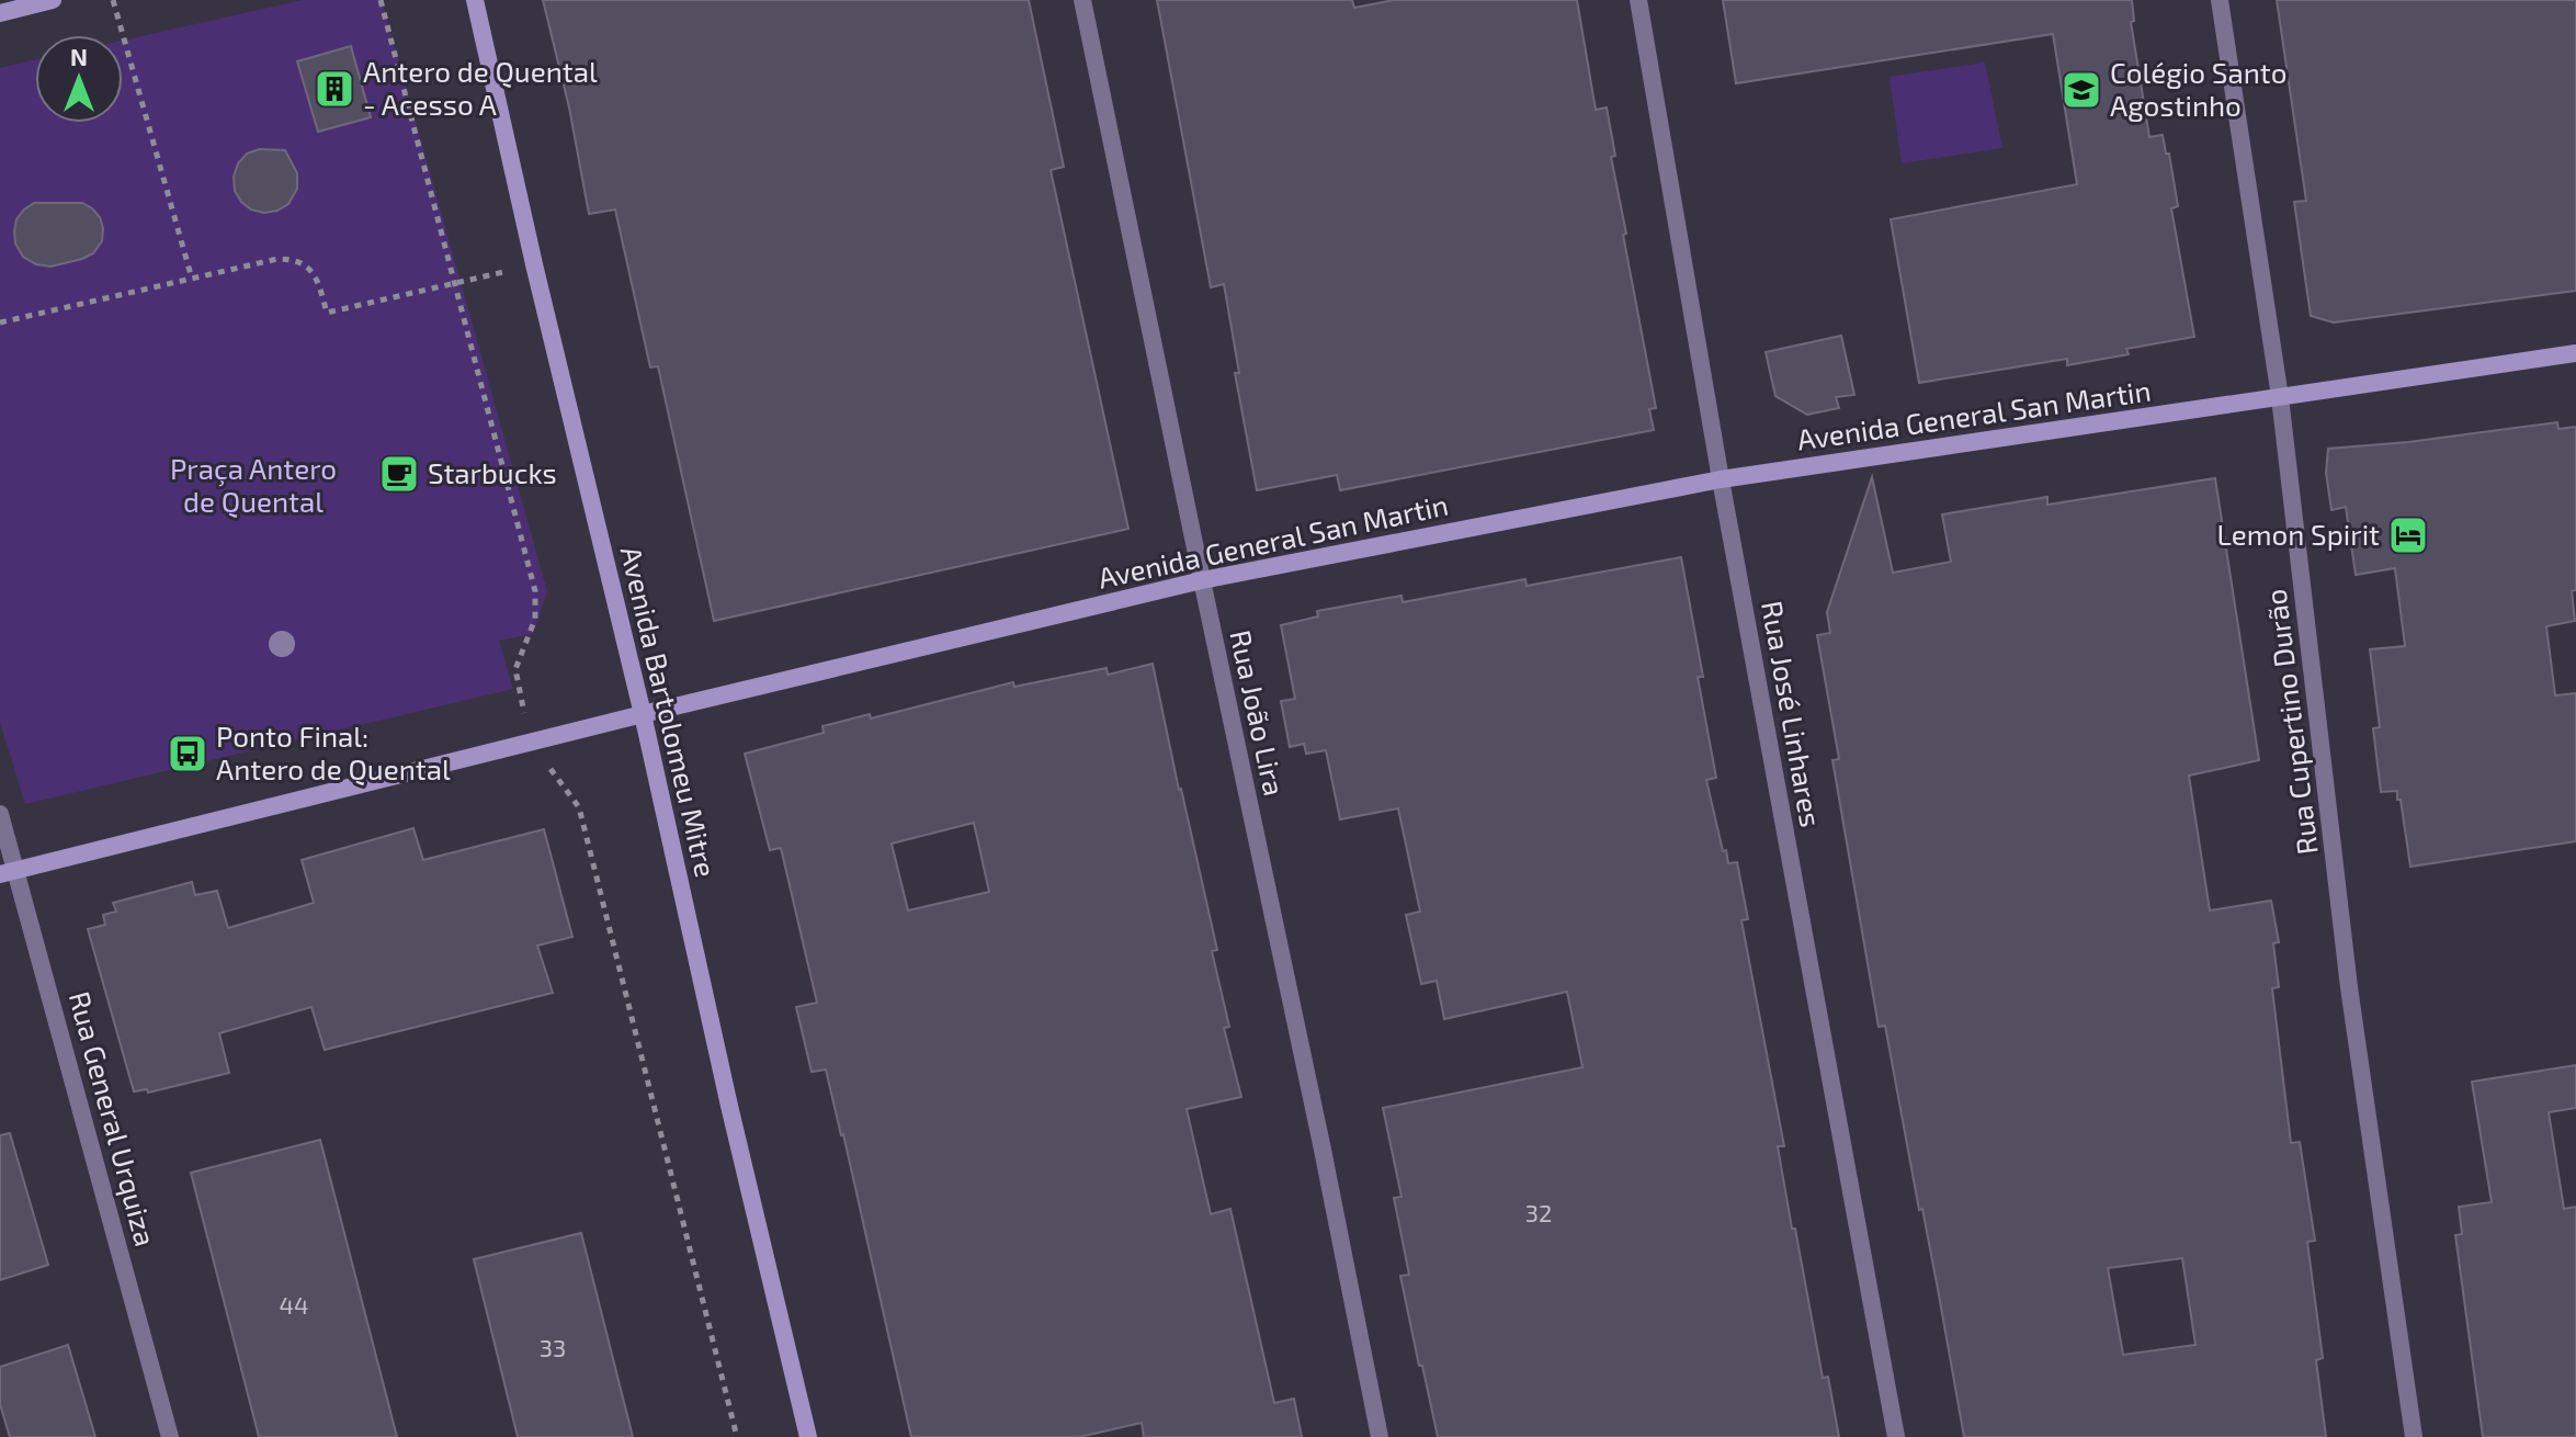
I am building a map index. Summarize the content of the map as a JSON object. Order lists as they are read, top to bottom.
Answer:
{
  "streets": {
    "main road": ["Avenida General San Martin", "Avenida Bartolomeu Mitre"],
    "street": [
      "Rua João Lira",
      "Rua José Linhares",
      "Rua Cupertino Durão",
      "Rua General Urquiza"
    ]
  },
  "crossings": [
    ["Avenida General San Martin", "Avenida Bartolomeu Mitre"],
    ["Avenida General San Martin", "Rua João Lira"],
    ["Avenida General San Martin", "Rua José Linhares"],
    ["Avenida General San Martin", "Rua Cupertino Durão"],
    ["Avenida General San Martin", "Rua General Urquiza"]
  ],
  "parks": ["Praça Antero de Quental"],
  "places": {
    "building": ["Antero de Quental - Acesso A"],
    "school or university": ["Colégio Santo Agostinho"],
    "cafe": ["Starbucks"],
    "hotel": ["Lemon Spirit"],
    "bus stop": ["Ponto Final: Antero de Quental"]
  },
  "house_numbers": ["32", "44", "33"],
  "north": "top"
}
